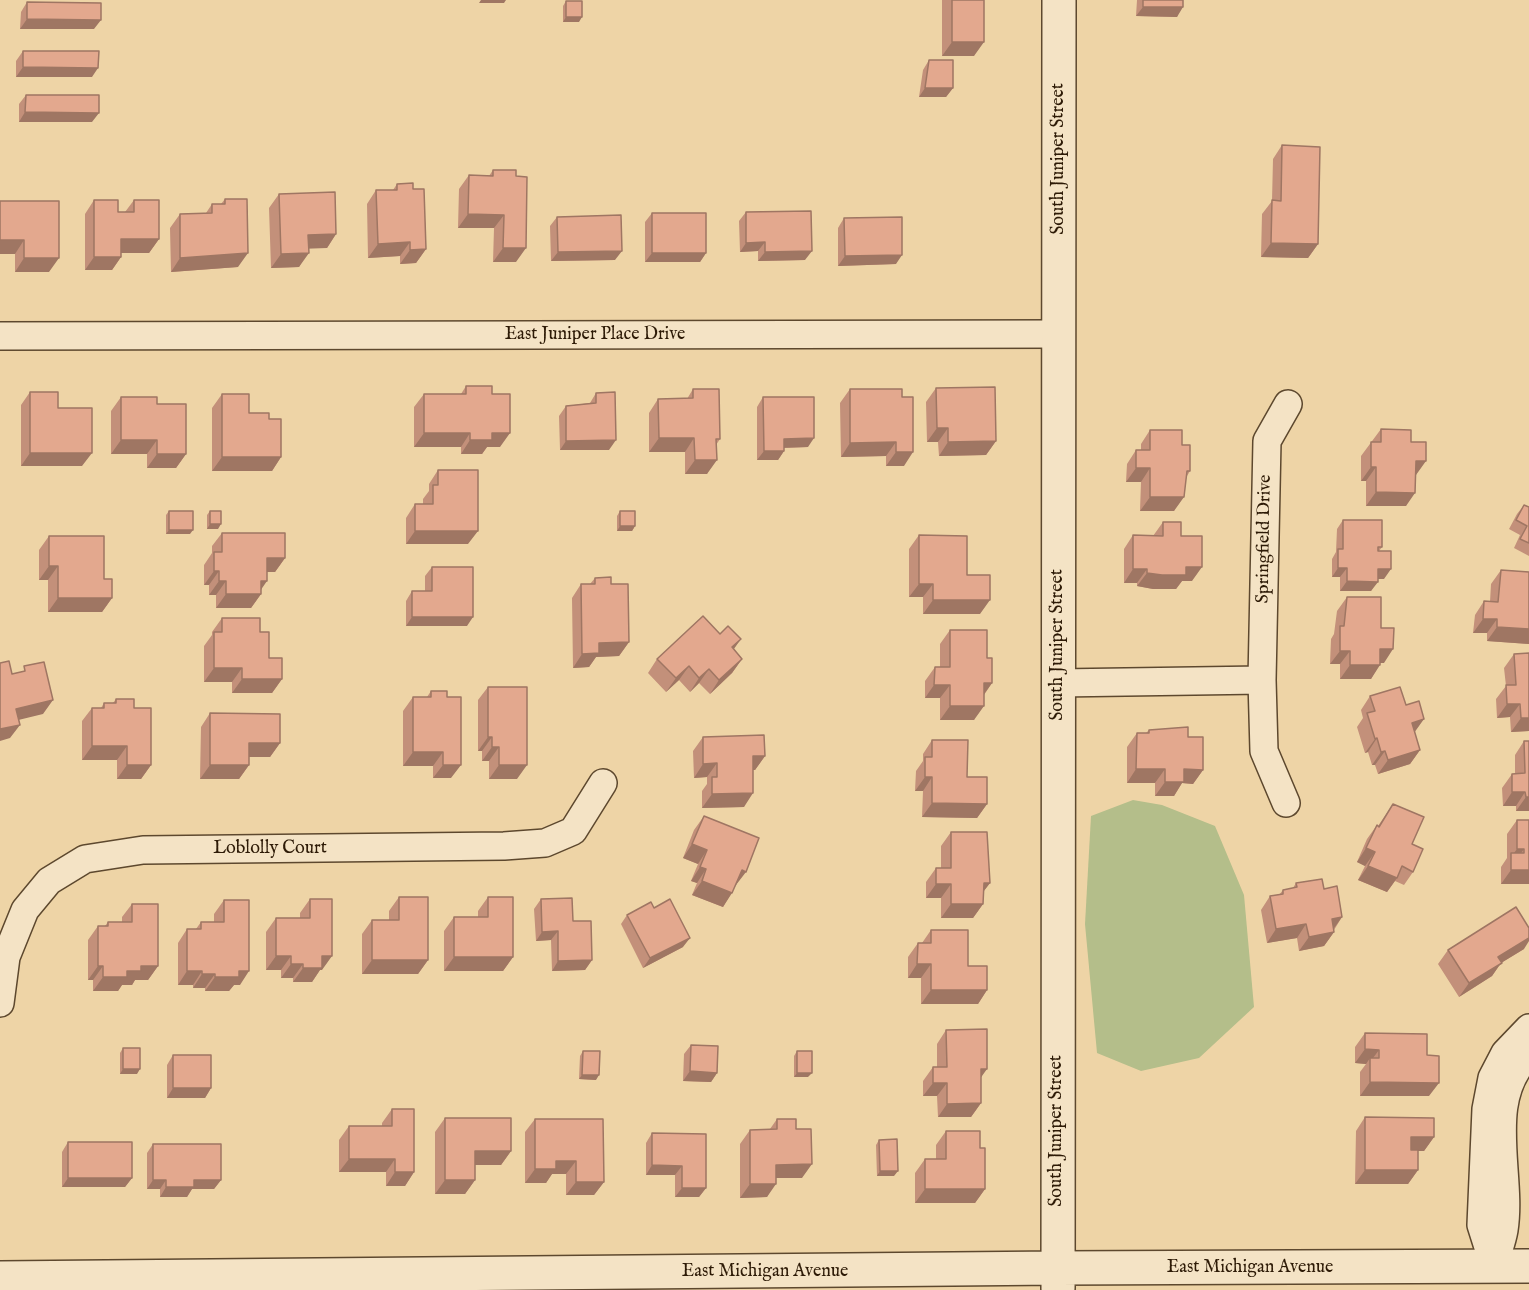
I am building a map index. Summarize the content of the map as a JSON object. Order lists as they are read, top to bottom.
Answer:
{
  "streets": {
    "street": [
      "South Juniper Street",
      "East Juniper Place Drive",
      "Springfield Drive",
      "Loblolly Court",
      "East Michigan Avenue"
    ]
  },
  "crossings": [
    ["South Juniper Street", "East Juniper Place Drive"],
    ["South Juniper Street", "East Michigan Avenue"]
  ]
}
